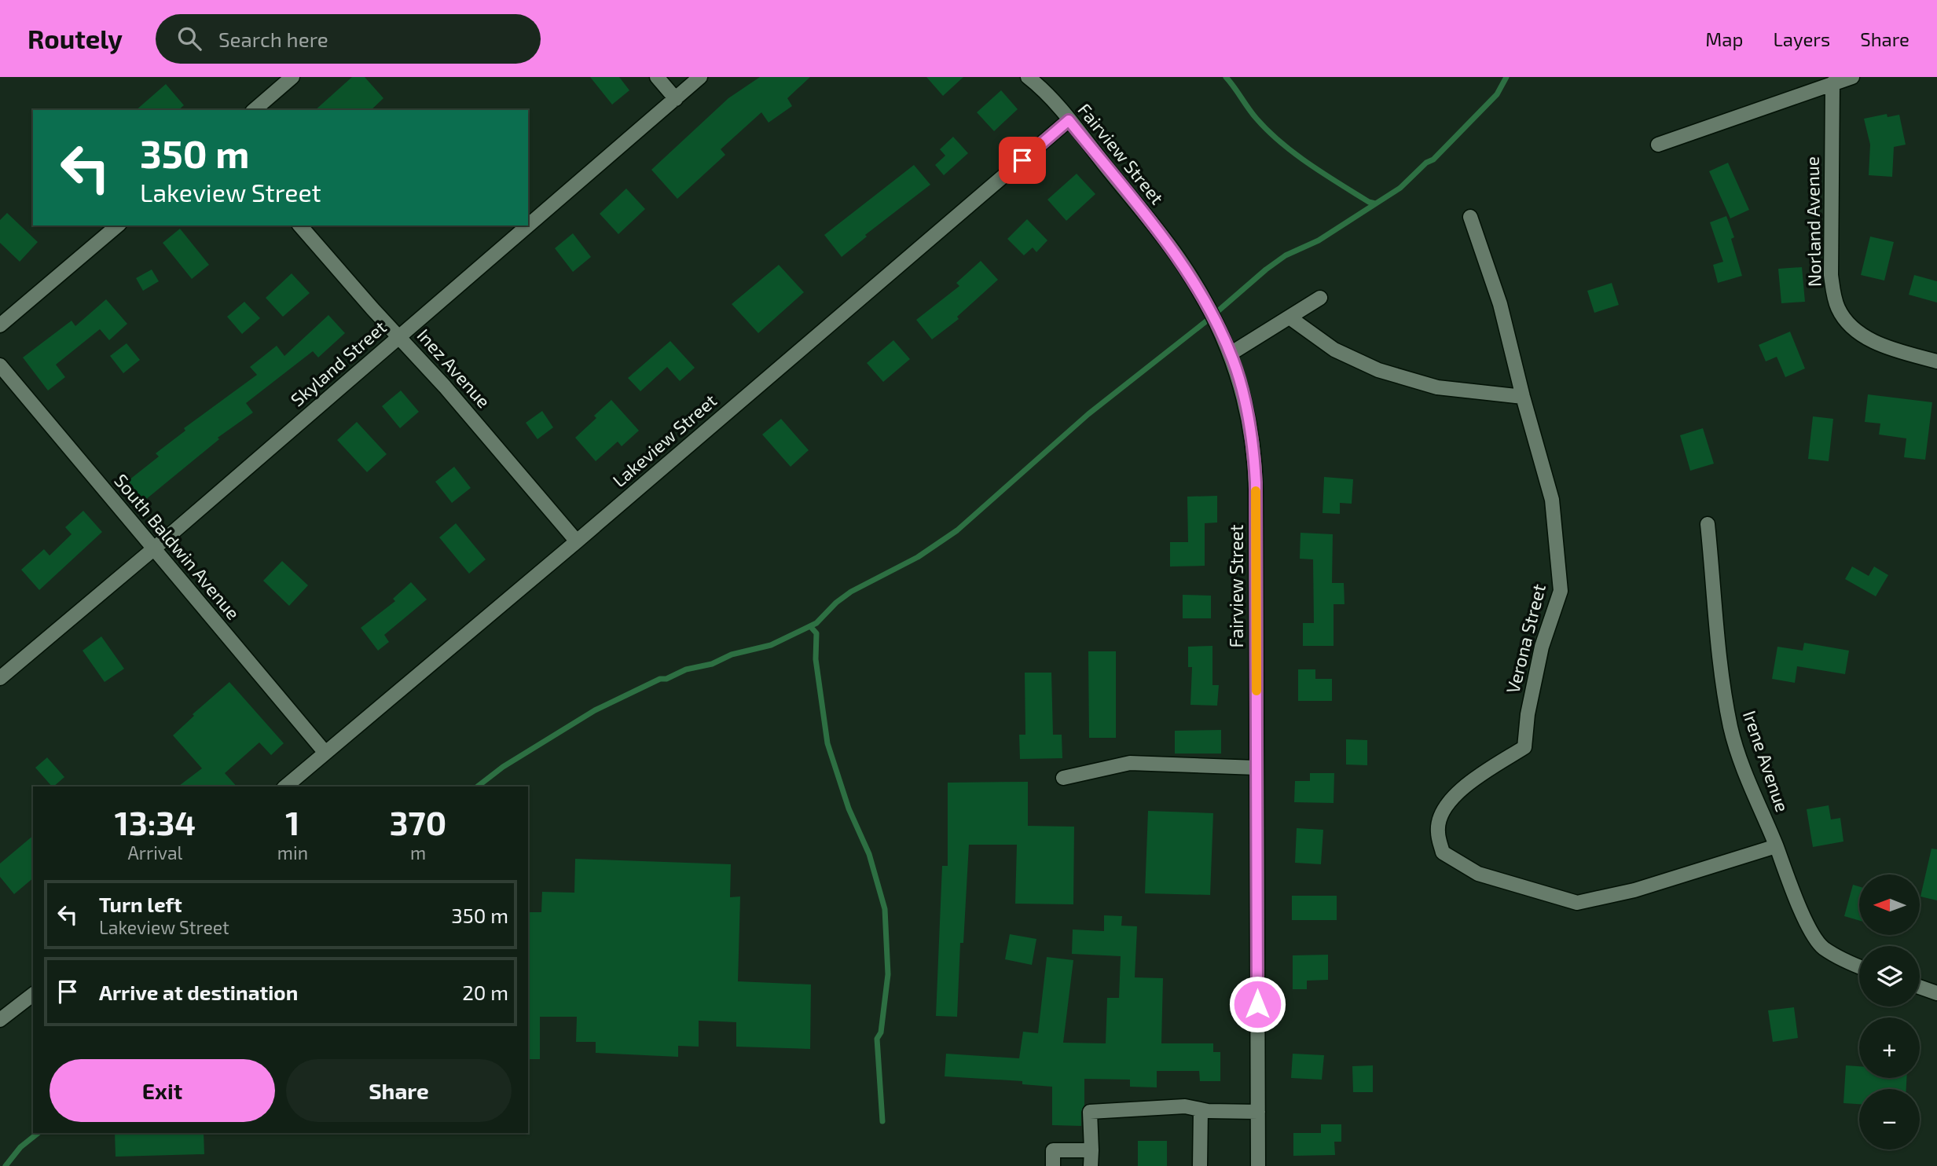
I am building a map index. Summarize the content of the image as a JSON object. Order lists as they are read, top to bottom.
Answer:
{
  "streets": {
    "street": [
      "Fairview Street",
      "Norland Avenue",
      "Skyland Street",
      "Inez Avenue",
      "Lakeview Street",
      "South Baldwin Avenue",
      "Verona Street",
      "Irene Avenue"
    ]
  },
  "crossings": [
    ["Fairview Street", "Lakeview Street"],
    ["Skyland Street", "Inez Avenue"],
    ["Skyland Street", "South Baldwin Avenue"],
    ["Inez Avenue", "Lakeview Street"],
    ["Lakeview Street", "South Baldwin Avenue"],
    ["Verona Street", "Irene Avenue"]
  ],
  "north": "left",
  "page": {
    "header": "Routely",
    "search": "Search here",
    "nav": ["Map", "Layers", "Share"],
    "turn": ["350 m", "Lakeview Street"],
    "eta": [
      "13:34",
      "Arrival",
      "1",
      "min",
      "370",
      "m"
    ],
    "map_buttons": ["+", "−"],
    "list": [
      {
        "name": "Turn left",
        "note": "Lakeview Street",
        "value": "350 m"
      },
      {
        "name": "Arrive at destination",
        "value": "20 m"
      }
    ],
    "buttons": ["Exit", "Share"]
  }
}
